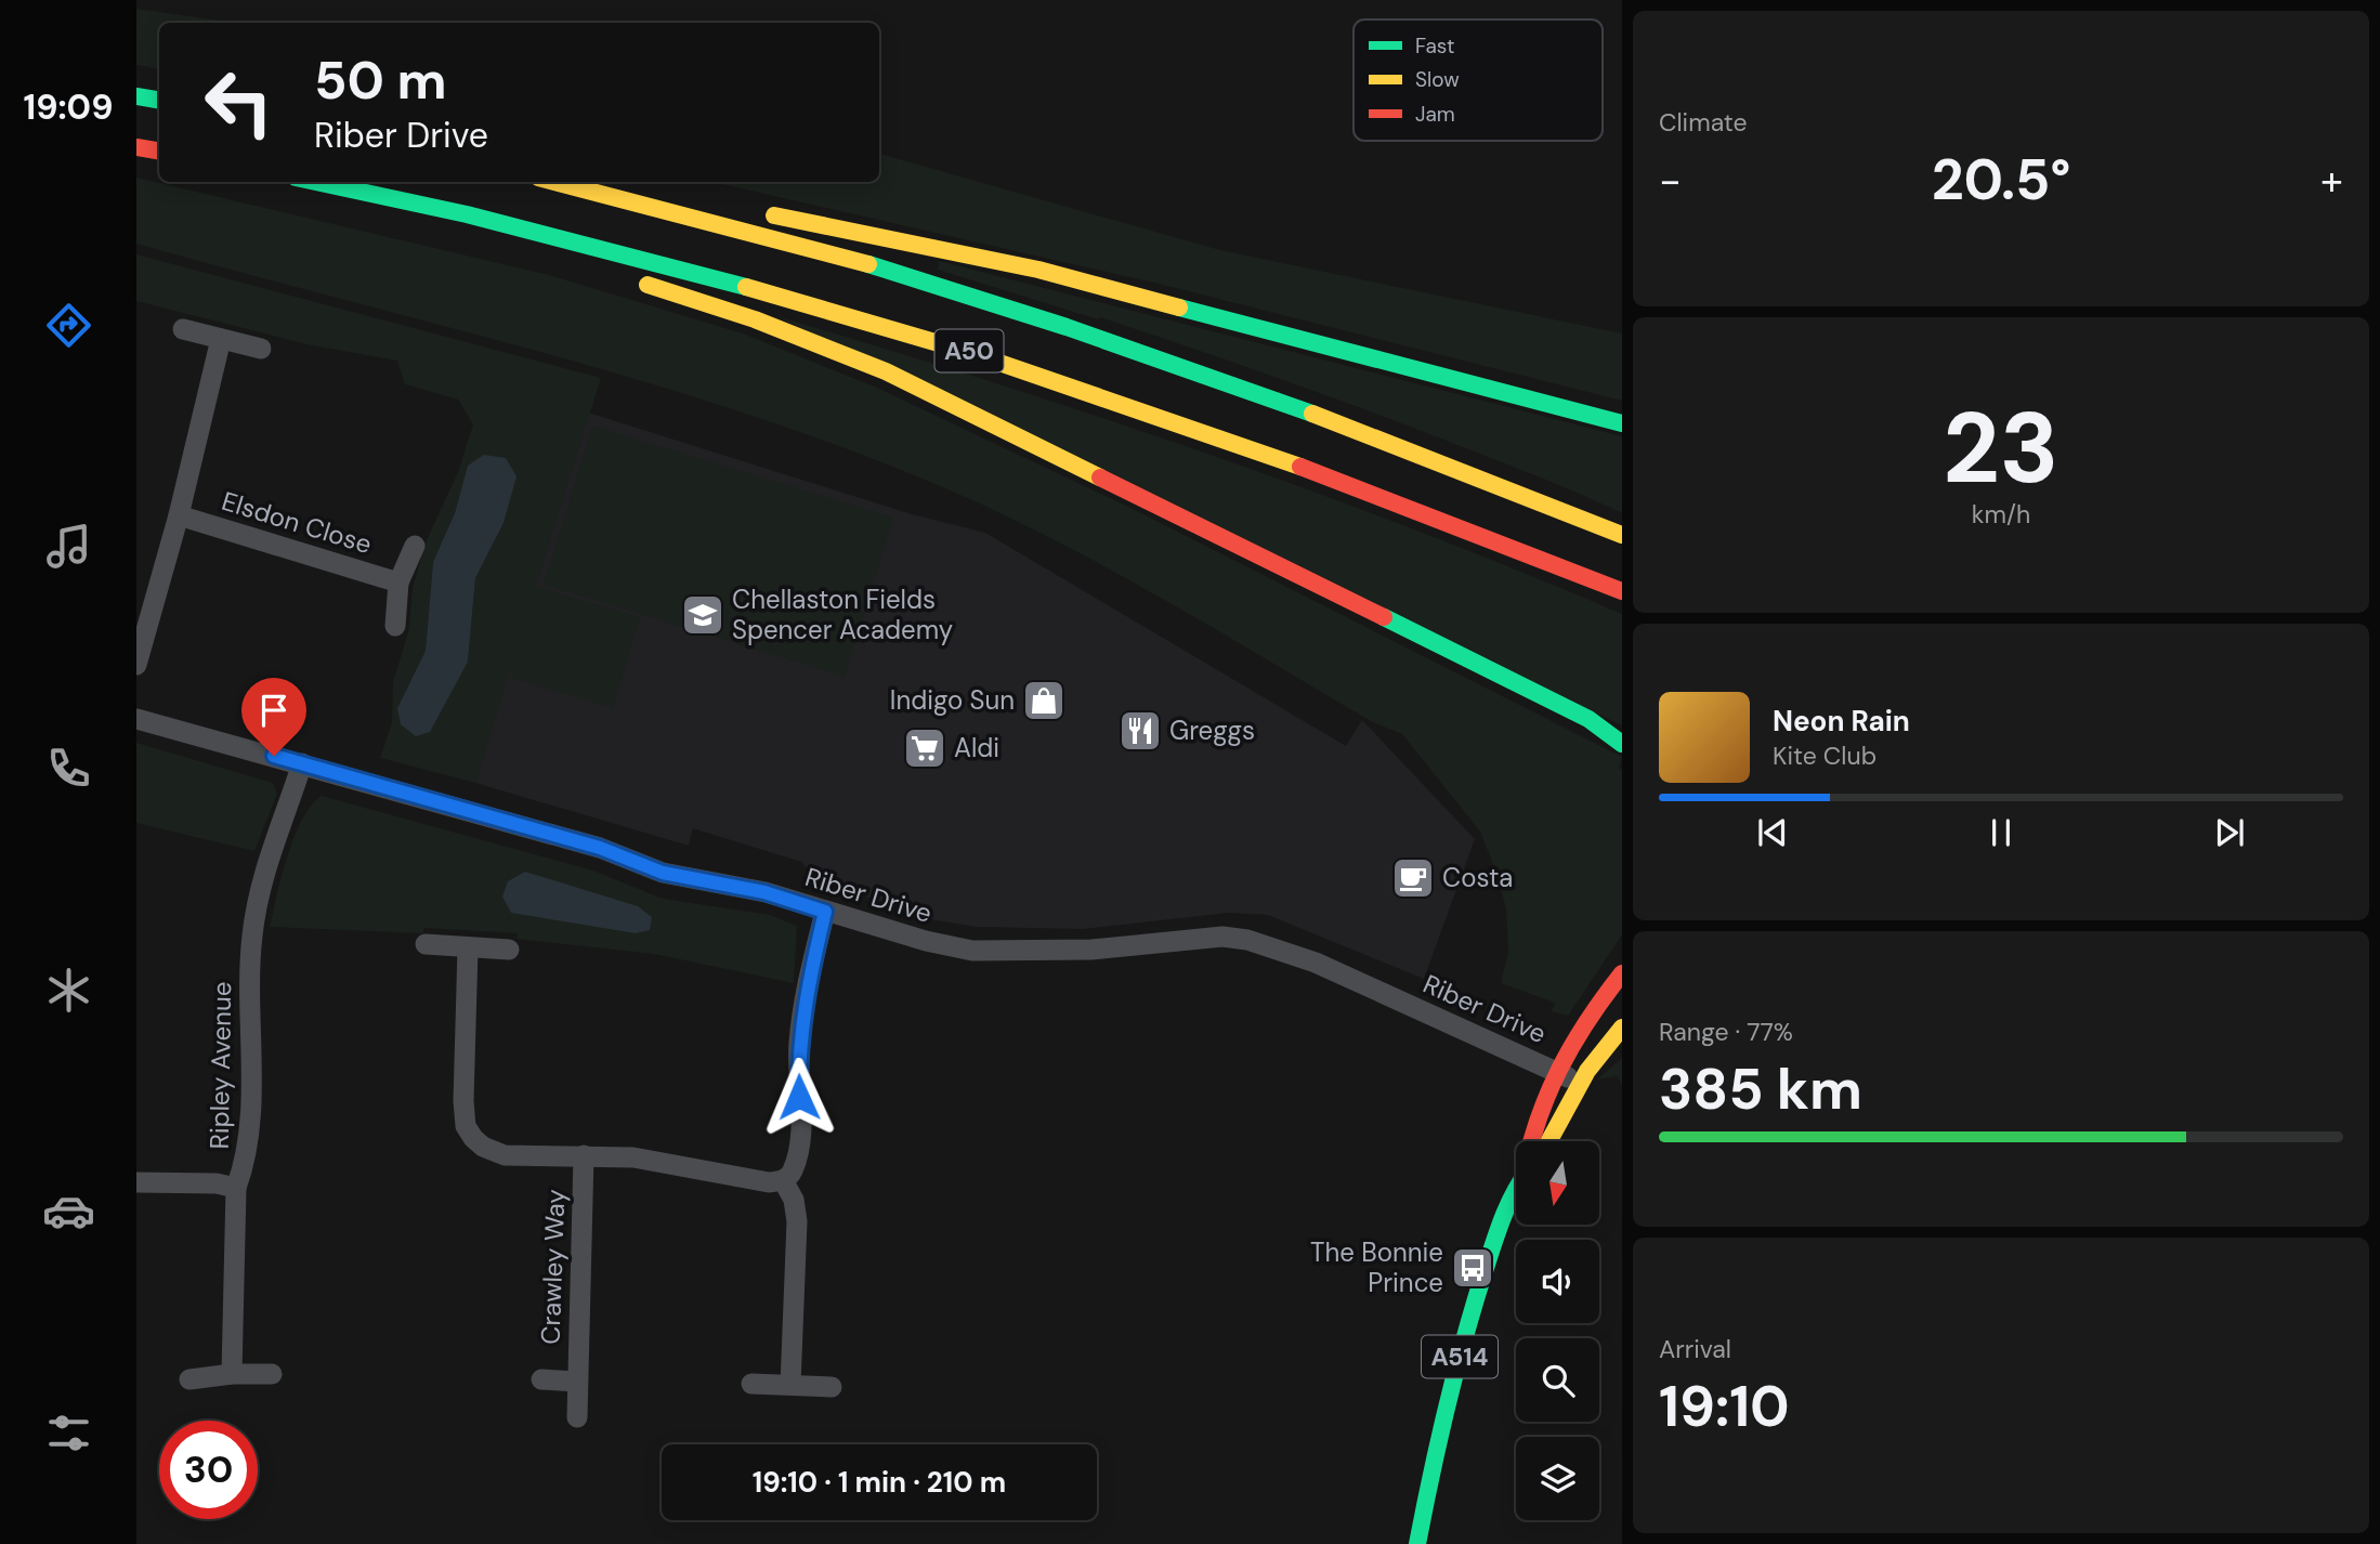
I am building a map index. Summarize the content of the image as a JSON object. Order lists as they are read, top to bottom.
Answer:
{
  "streets": {
    "main road": ["A50", "A514"],
    "street": [
      "Elsdon Close",
      "Riber Drive",
      "Ripley Avenue",
      "Crawley Way"
    ]
  },
  "crossings": [
    ["Riber Drive", "Ripley Avenue"],
    ["Riber Drive", "A514"]
  ],
  "places": {
    "school or university": ["Chellaston Fields Spencer Academy"],
    "shop": ["Indigo Sun"],
    "restaurant": ["Greggs"],
    "supermarket": ["Aldi"],
    "cafe": ["Costa"],
    "bus stop": ["The Bonnie Prince"]
  },
  "legend": ["Fast", "Slow", "Jam"],
  "north": "bottom",
  "page": {
    "tabs": "19:09",
    "tile": [
      "Climate",
      ["23", "km/h"],
      ["Range · 77%", "385 km"],
      ["Arrival", "19:10"]
    ],
    "turn": ["50 m", "Riber Drive"],
    "heat": ["−", "20.5°", "+"],
    "song": ["Neon Rain", "Kite Club"],
    "limit": "30",
    "trip": "19:10 · 1 min · 210 m"
  }
}
